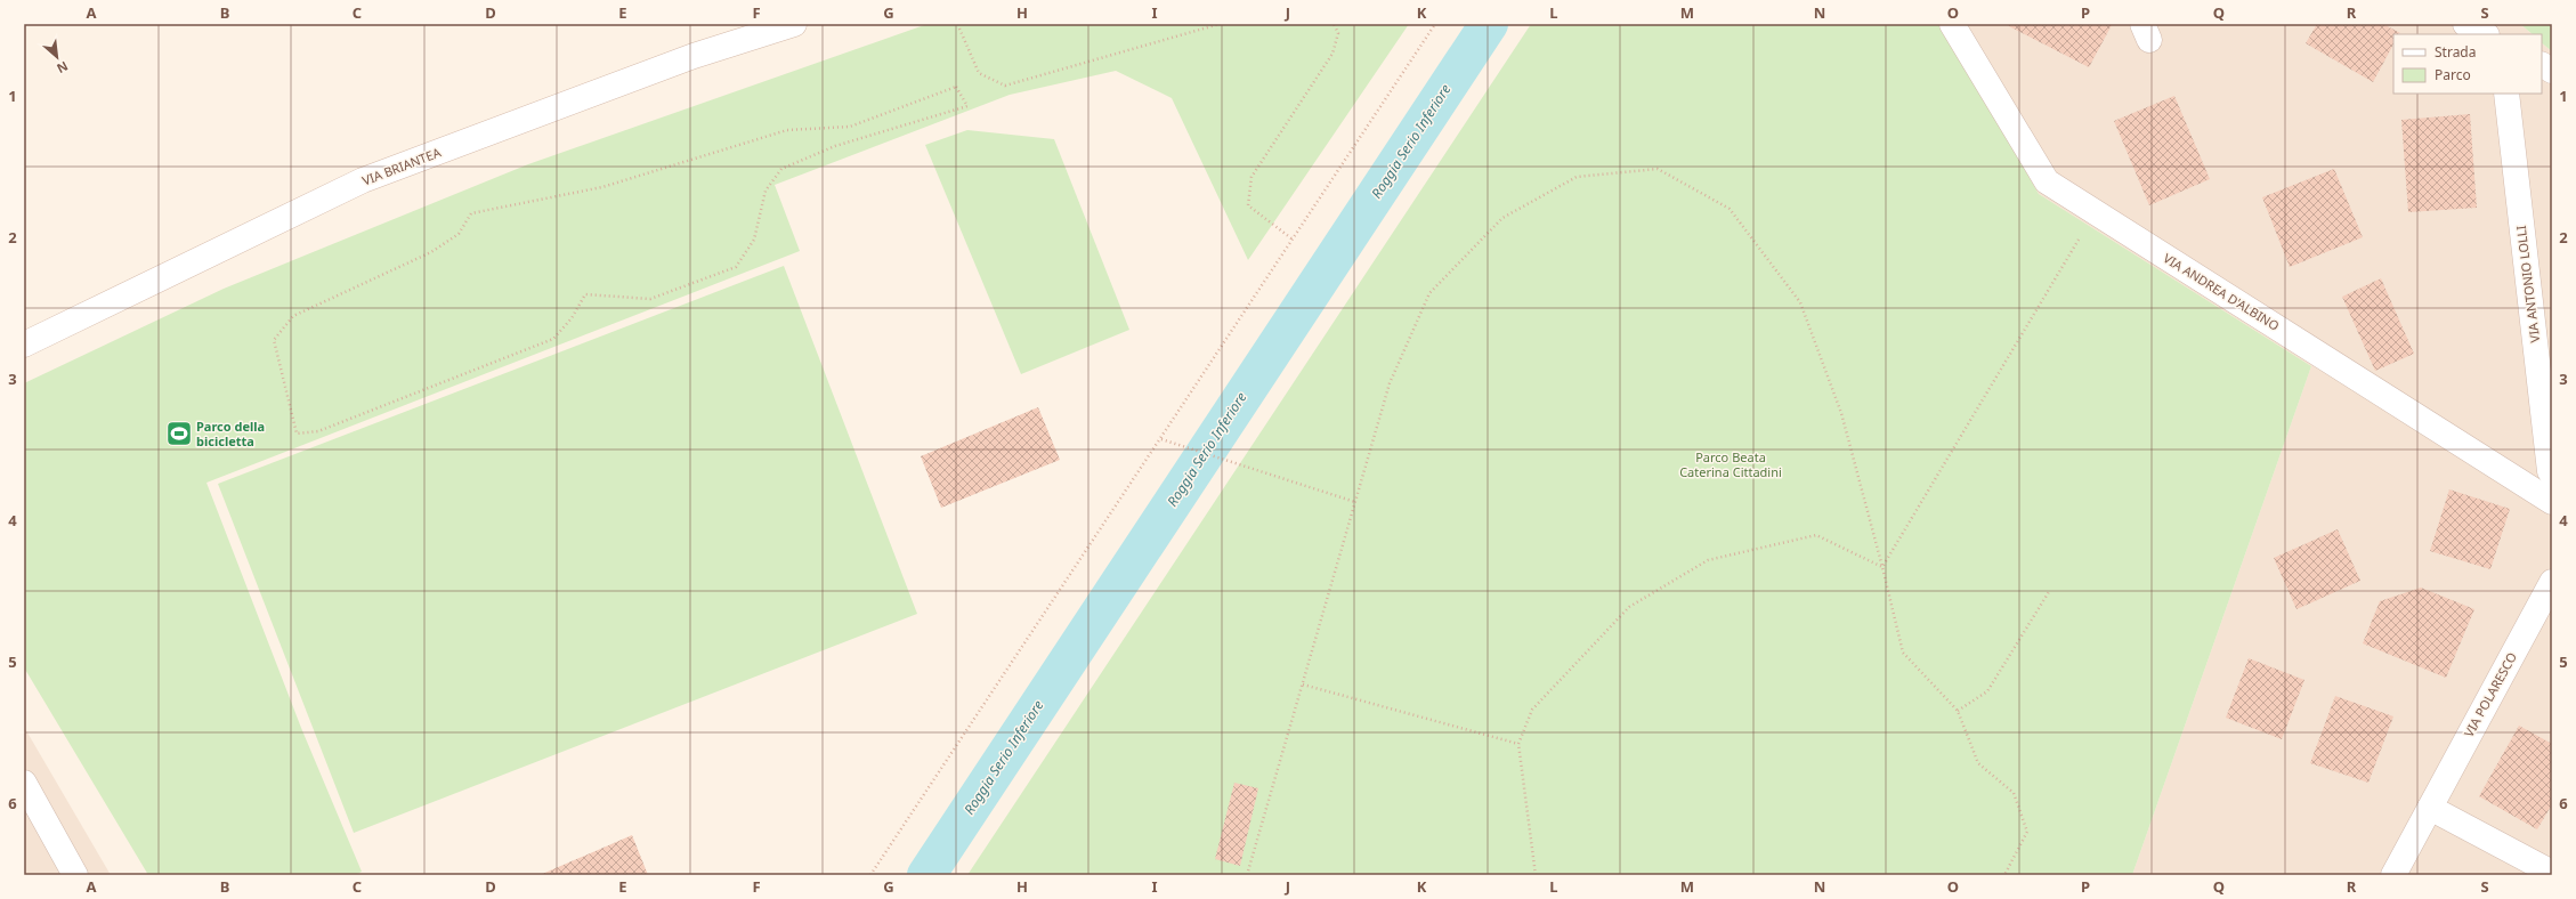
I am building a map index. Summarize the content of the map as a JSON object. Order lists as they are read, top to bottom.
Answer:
{
  "streets": {
    "street": [
      "VIA BRIANTEA",
      "VIA ANTONIO LOLLI",
      "VIA ANDREA D'ALBINO",
      "VIA POLARESCO"
    ]
  },
  "water": ["Roggia Serio Inferiore"],
  "parks": ["Parco Beata Caterina Cittadini"],
  "places": {
    "sports": ["Parco della bicicletta"]
  },
  "legend": ["Strada", "Parco"],
  "north": "bottom right",
  "grid": {
    "columns": [
      "A",
      "B",
      "C",
      "D",
      "E",
      "F",
      "G",
      "H",
      "I",
      "J",
      "K",
      "L",
      "M",
      "N",
      "O",
      "P",
      "Q",
      "R",
      "S"
    ],
    "rows": [
      "1",
      "2",
      "3",
      "4",
      "5",
      "6"
    ]
  }
}
